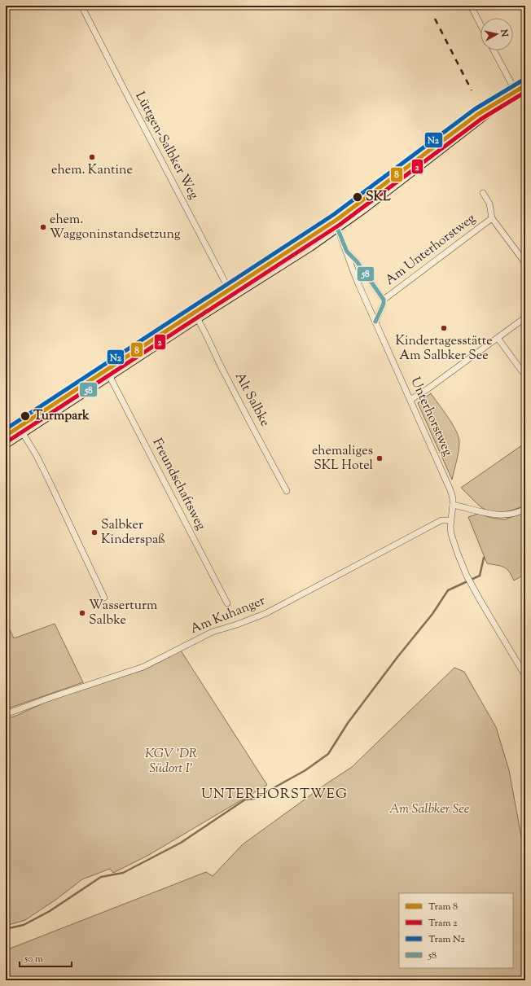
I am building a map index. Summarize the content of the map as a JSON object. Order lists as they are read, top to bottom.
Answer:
{
  "streets": {
    "street": [
      "Lüttgen-Salbker Weg",
      "Am Unterhorstweg",
      "Alt Salbke",
      "Unterhorstweg",
      "Freundschaftsweg",
      "Am Kuhanger"
    ]
  },
  "crossings": [
    ["Am Unterhorstweg", "Unterhorstweg"],
    ["Unterhorstweg", "Am Kuhanger"]
  ],
  "districts": ["UNTERHORSTWEG"],
  "parks": ["KGV 'DR Südort I'", "Am Salbker See"],
  "places": [
    "ehem. Kantine",
    "SKL",
    "ehem. Waggoninstandsetzung",
    "Kindertagesstätte Am Salbker See",
    "Turmpark",
    "ehemaliges SKL Hotel",
    "Salbker Kinderspaß",
    "Wasserturm Salbke"
  ],
  "lines": [
    "tram line N2",
    "tram line 8",
    "tram line 2",
    "transit line 58"
  ],
  "legend": [
    "Tram 8",
    "Tram 2",
    "Tram N2",
    "58"
  ],
  "scale_bar": "50 m",
  "north": "right"
}
